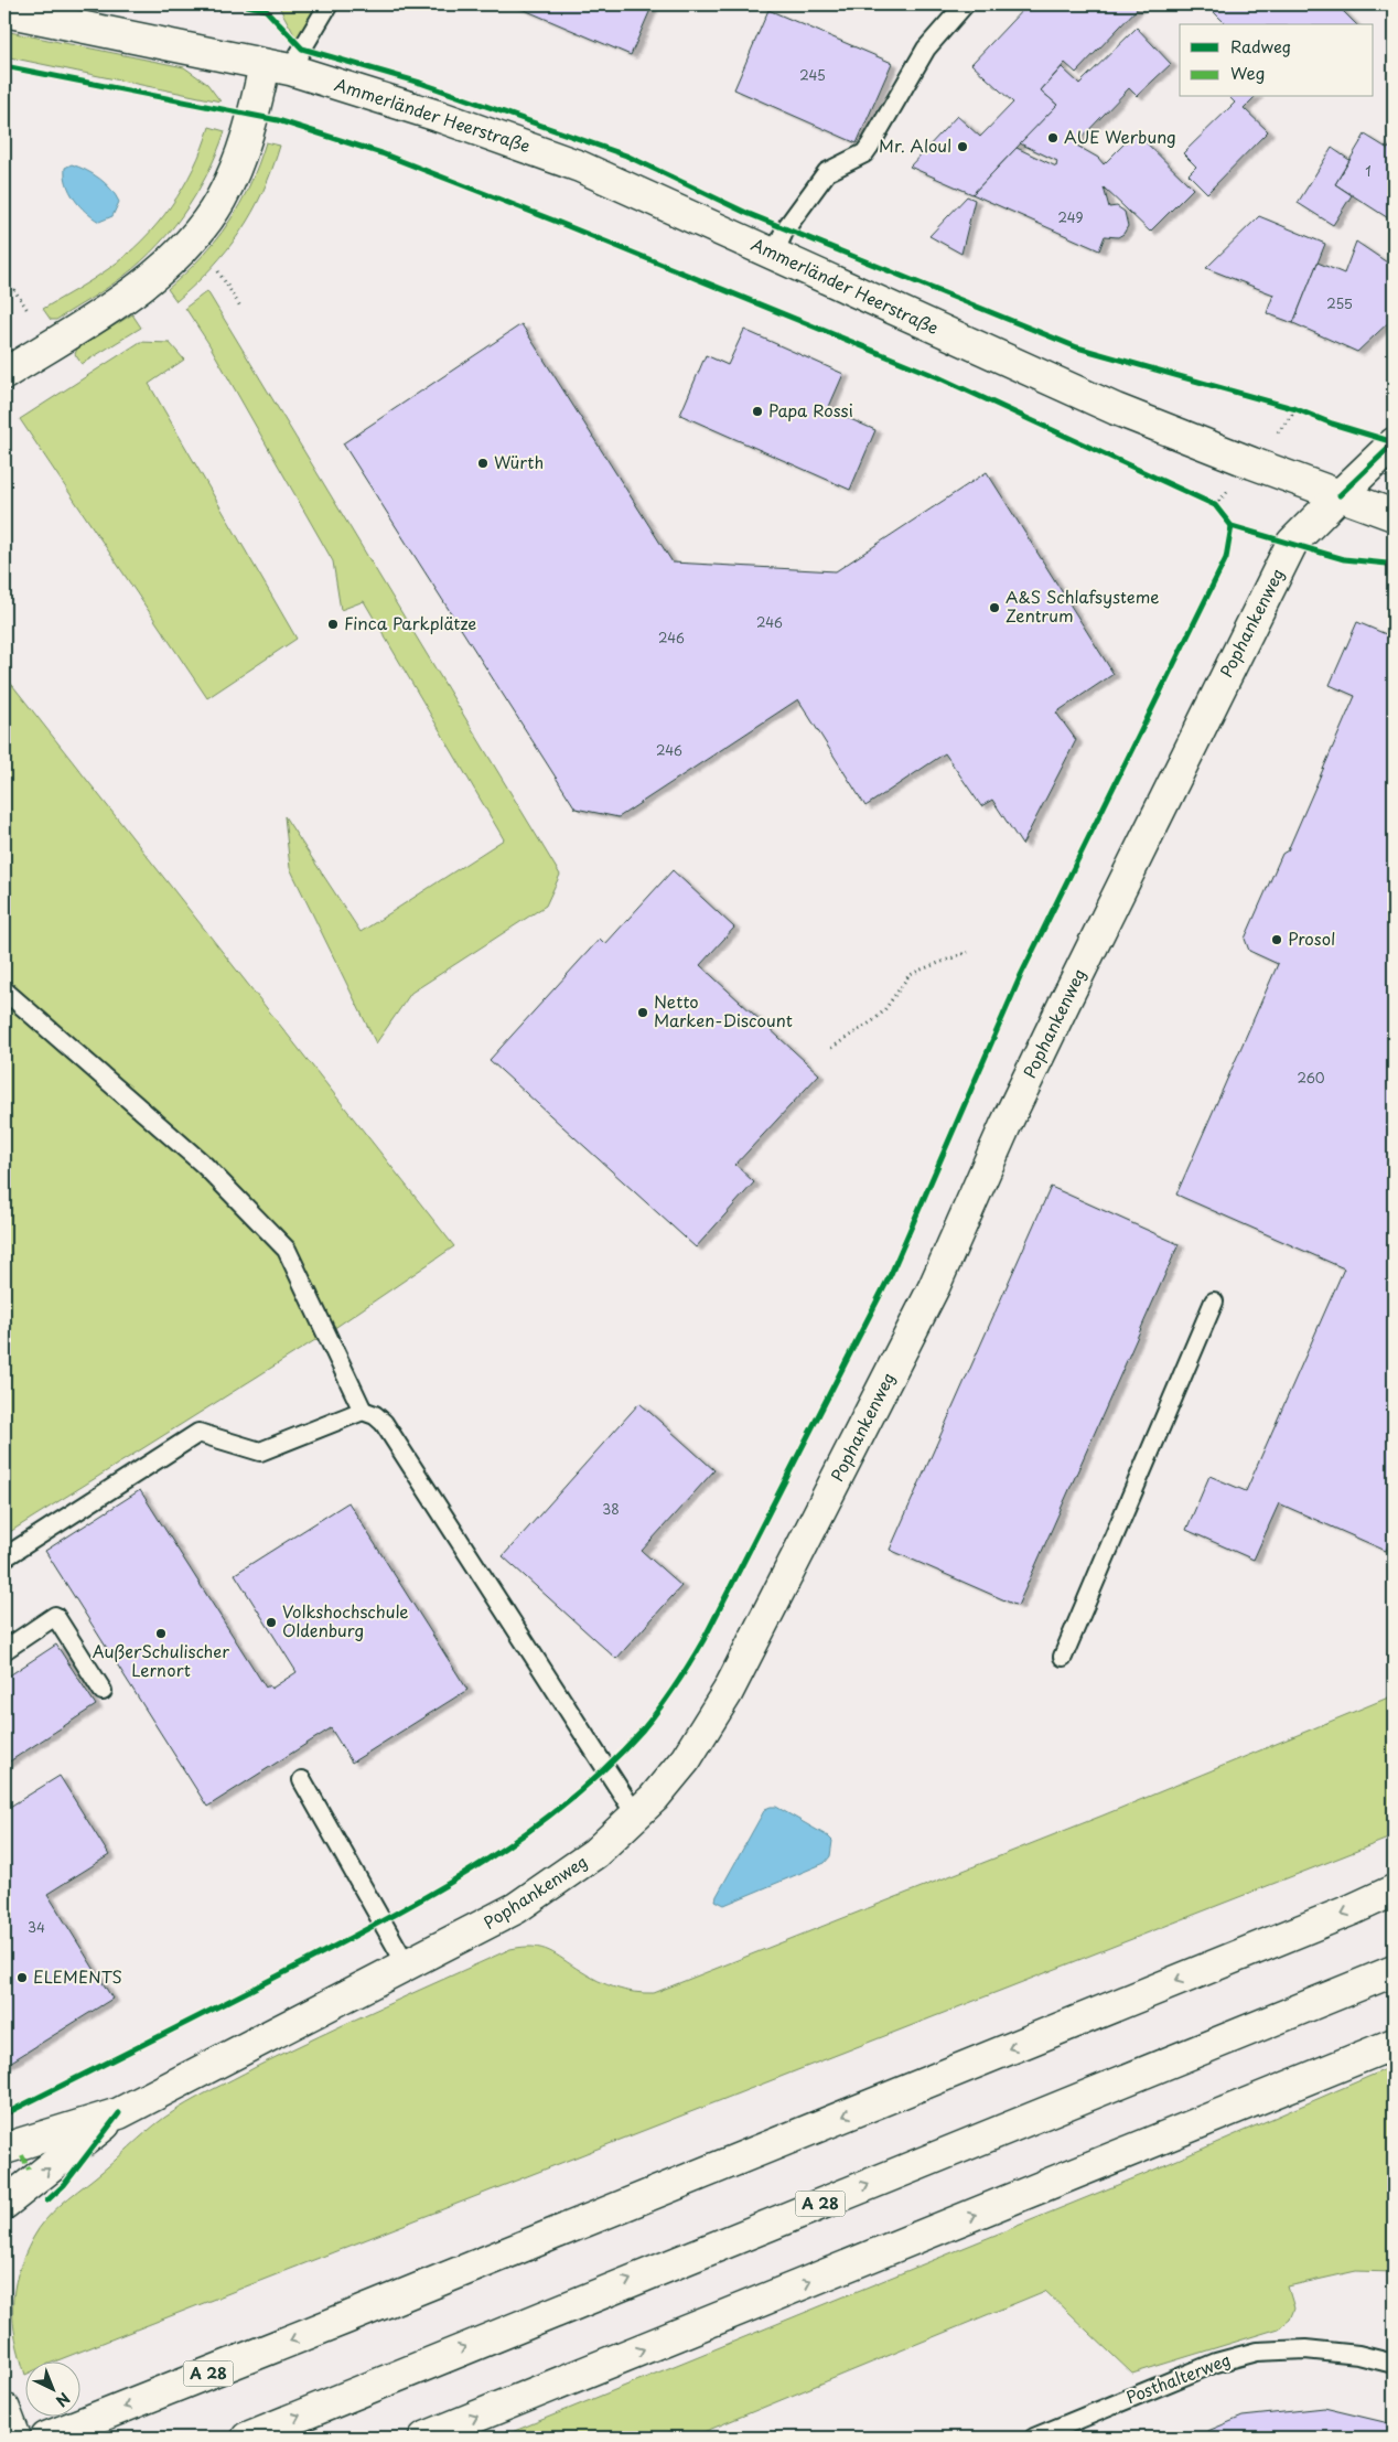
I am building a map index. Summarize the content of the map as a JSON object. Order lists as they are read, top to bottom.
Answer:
{
  "streets": {
    "main road": ["Ammerländer Heerstraße", "Pophankenweg", "A 28"],
    "lane": ["Posthalterweg"]
  },
  "crossings": [
    ["Ammerländer Heerstraße", "Pophankenweg"]
  ],
  "places": [
    "AUE Werbung",
    "Mr. Aloul",
    "Papa Rossi",
    "Würth",
    "A&S Schlafsysteme Zentrum",
    "Finca Parkplätze",
    "Prosol",
    "Netto Marken-Discount",
    "Volkshochschule Oldenburg",
    "AußerSchulischer Lernort",
    "ELEMENTS"
  ],
  "house_numbers": [
    "245",
    "1",
    "249",
    "255",
    "246",
    "246",
    "246",
    "260",
    "38",
    "34"
  ],
  "legend": ["Radweg", "Weg"],
  "north": "bottom right"
}
